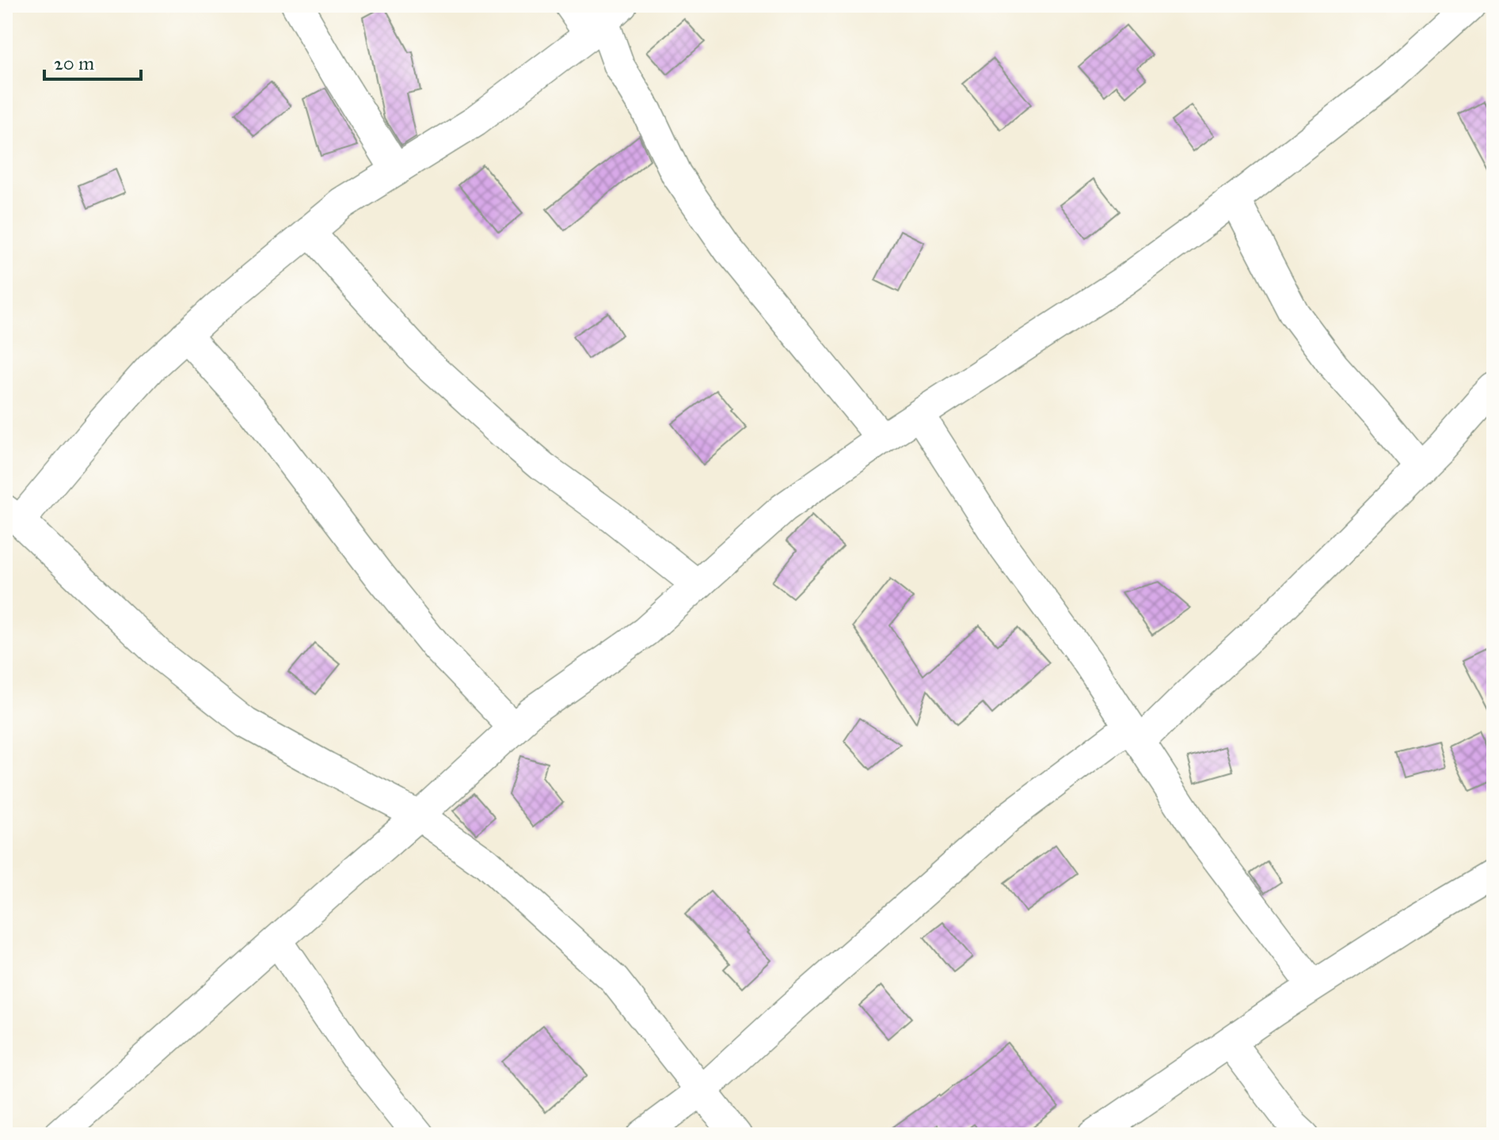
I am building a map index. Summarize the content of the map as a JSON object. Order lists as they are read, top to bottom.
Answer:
{
  "scale_bar": "20 m"
}
